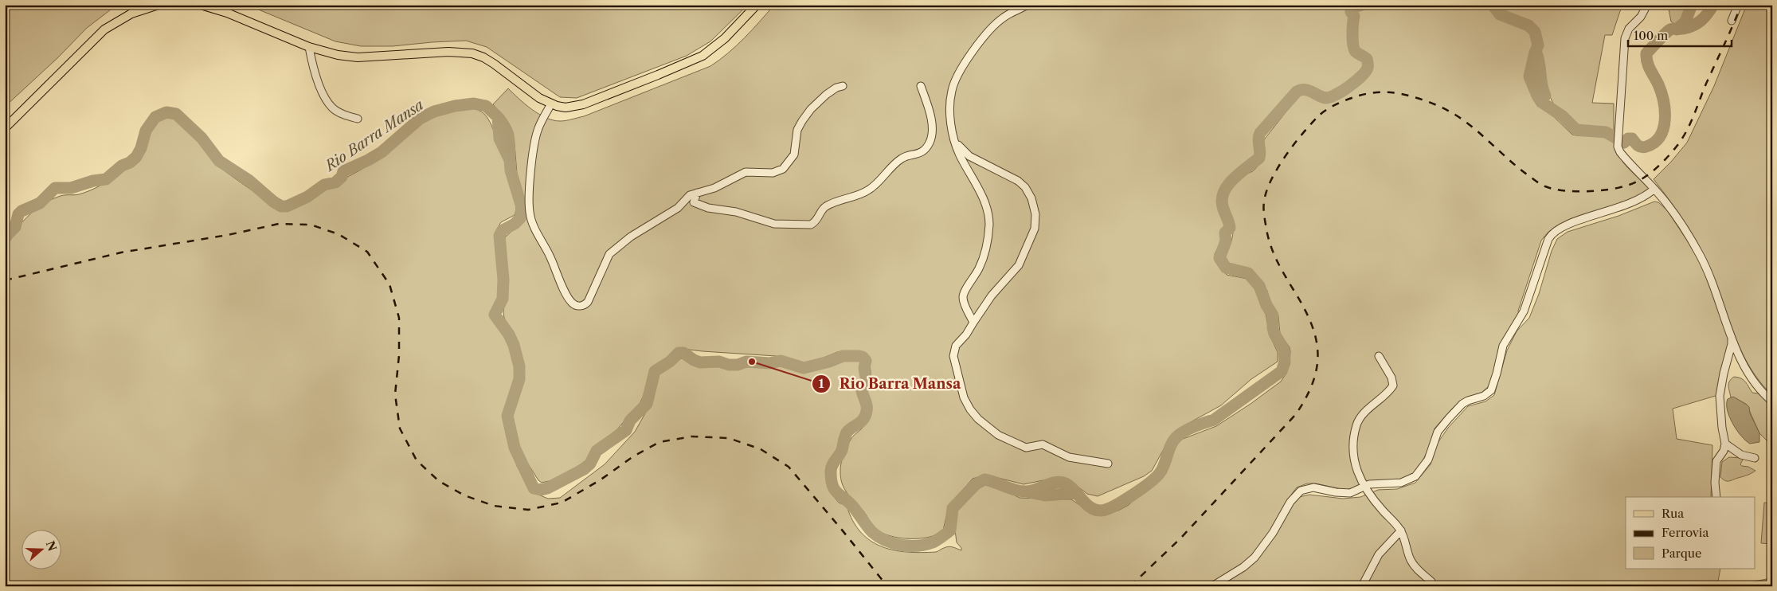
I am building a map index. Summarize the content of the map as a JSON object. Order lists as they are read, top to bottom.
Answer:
{
  "water": ["Rio Barra Mansa"],
  "places": ["Rio Barra Mansa"],
  "legend": ["Rua", "Ferrovia", "Parque"],
  "scale_bar": "100 m",
  "north": "right"
}
